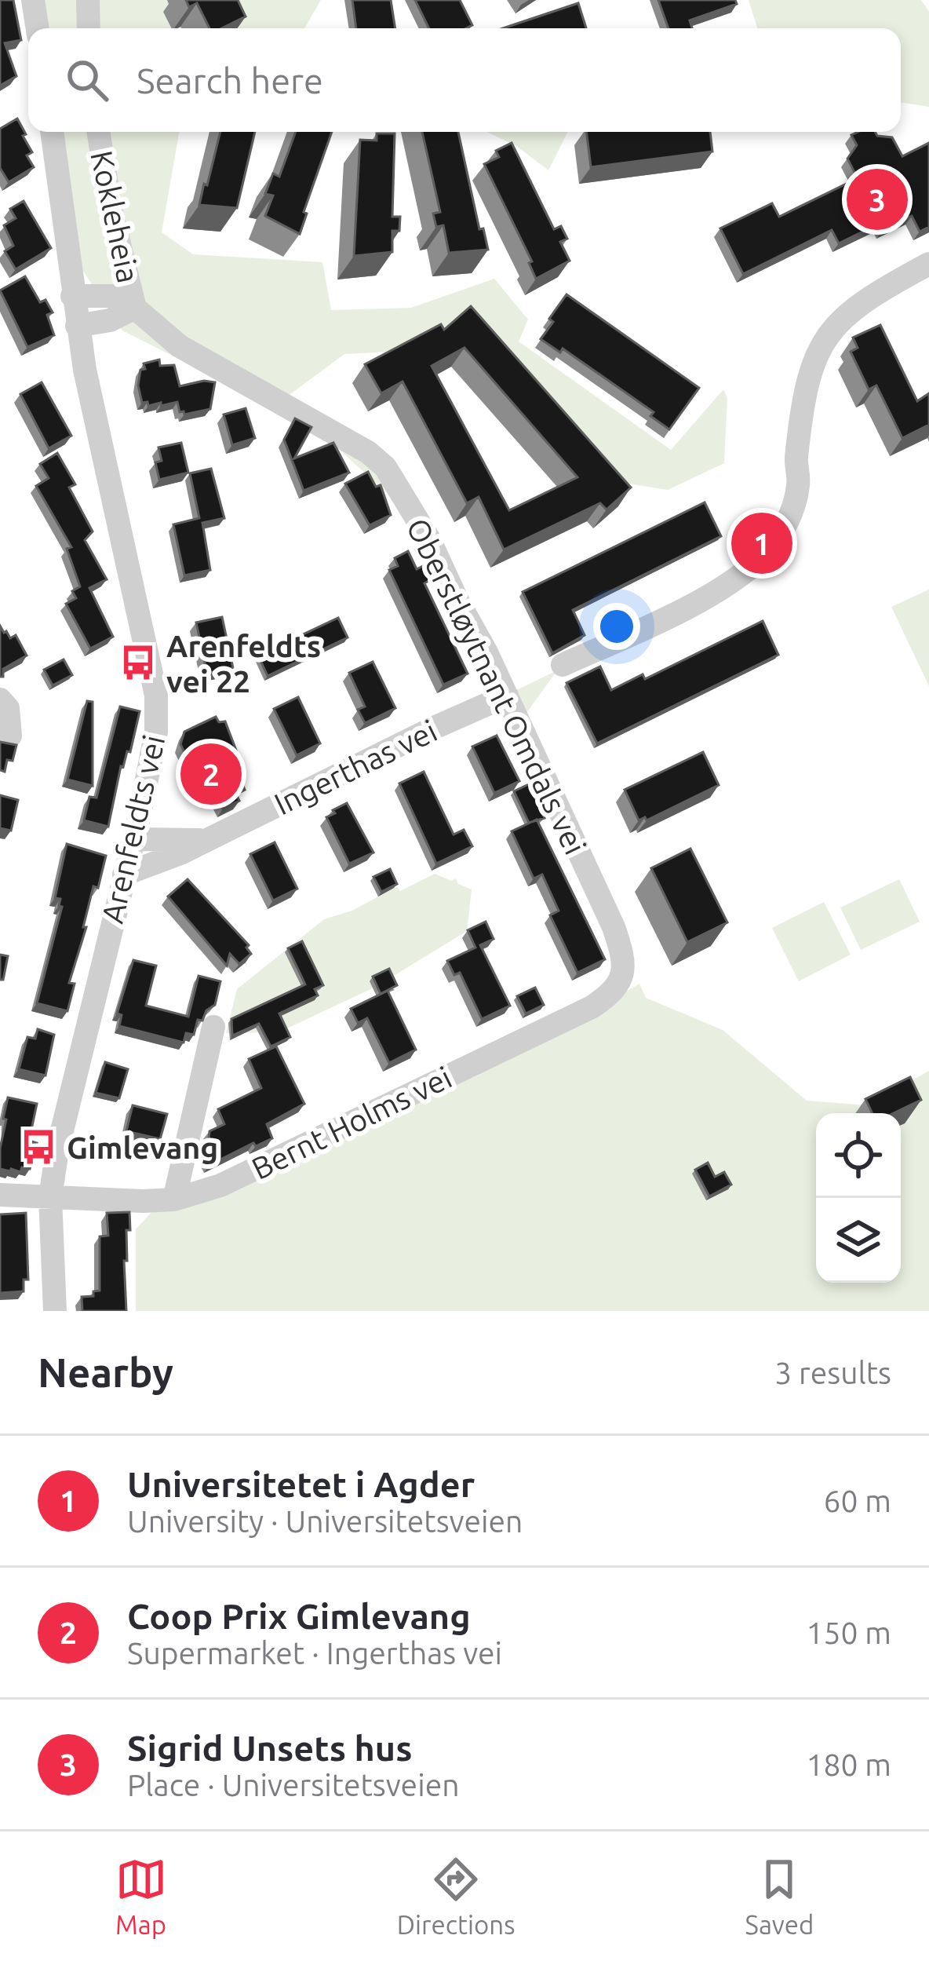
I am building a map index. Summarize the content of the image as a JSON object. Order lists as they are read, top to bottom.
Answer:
{
  "streets": {
    "street": [
      "Kokleheia",
      "Oberstløytnant Omdals vei",
      "Ingerthas vei",
      "Arenfeldts vei",
      "Bernt Holms vei"
    ]
  },
  "crossings": [
    ["Kokleheia", "Oberstløytnant Omdals vei"],
    ["Oberstløytnant Omdals vei", "Ingerthas vei"],
    ["Oberstløytnant Omdals vei", "Arenfeldts vei"],
    ["Oberstløytnant Omdals vei", "Bernt Holms vei"],
    ["Ingerthas vei", "Arenfeldts vei"],
    ["Arenfeldts vei", "Bernt Holms vei"]
  ],
  "places": {
    "bus stop": ["Arenfeldts vei 22", "Gimlevang"]
  },
  "page": {
    "search": "Search here",
    "pins": ["3", "1", "2"],
    "heading": ["Nearby", "3 results"],
    "list": [
      {
        "mark": "1",
        "name": "Universitetet i Agder",
        "note": "University · Universitetsveien",
        "value": "60 m"
      },
      {
        "mark": "2",
        "name": "Coop Prix Gimlevang",
        "note": "Supermarket · Ingerthas vei",
        "value": "150 m"
      },
      {
        "mark": "3",
        "name": "Sigrid Unsets hus",
        "note": "Place · Universitetsveien",
        "value": "180 m"
      }
    ],
    "nav": ["Map", "Directions", "Saved"]
  }
}
